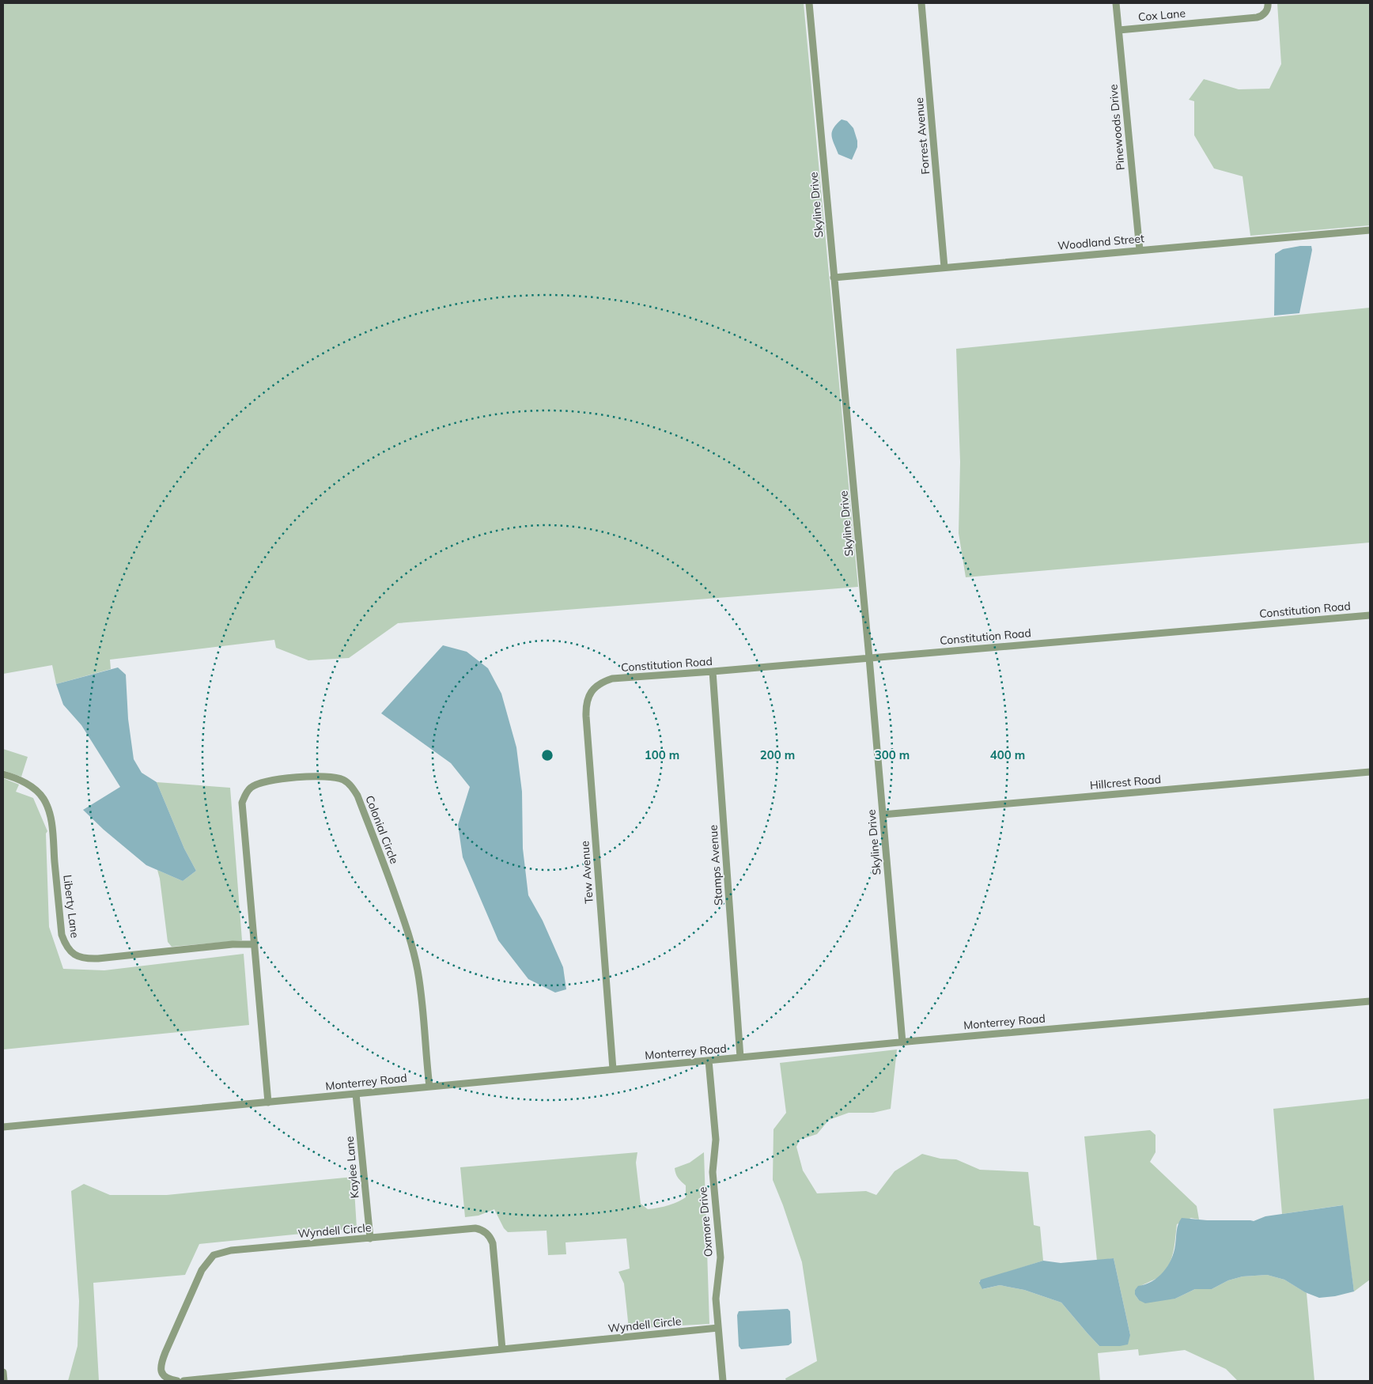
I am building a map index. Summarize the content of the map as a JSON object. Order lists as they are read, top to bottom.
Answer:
{
  "streets": {
    "street": [
      "Cox Lane",
      "Pinewoods Drive",
      "Forrest Avenue",
      "Skyline Drive",
      "Woodland Street",
      "Constitution Road",
      "Hillcrest Road",
      "Colonial Circle",
      "Stamps Avenue",
      "Tew Avenue",
      "Liberty Lane",
      "Monterrey Road",
      "Kaylee Lane",
      "Oxmore Drive",
      "Wyndell Circle"
    ]
  },
  "crossings": [
    ["Cox Lane", "Pinewoods Drive"],
    ["Pinewoods Drive", "Woodland Street"],
    ["Forrest Avenue", "Woodland Street"],
    ["Skyline Drive", "Woodland Street"],
    ["Skyline Drive", "Constitution Road"],
    ["Skyline Drive", "Hillcrest Road"],
    ["Skyline Drive", "Monterrey Road"],
    ["Constitution Road", "Stamps Avenue"],
    ["Constitution Road", "Tew Avenue"],
    ["Colonial Circle", "Liberty Lane"],
    ["Colonial Circle", "Monterrey Road"],
    ["Stamps Avenue", "Monterrey Road"],
    ["Tew Avenue", "Monterrey Road"],
    ["Monterrey Road", "Kaylee Lane"],
    ["Monterrey Road", "Oxmore Drive"],
    ["Kaylee Lane", "Wyndell Circle"],
    ["Oxmore Drive", "Wyndell Circle"]
  ],
  "rings": [
    "100 m",
    "200 m",
    "300 m",
    "400 m"
  ]
}
